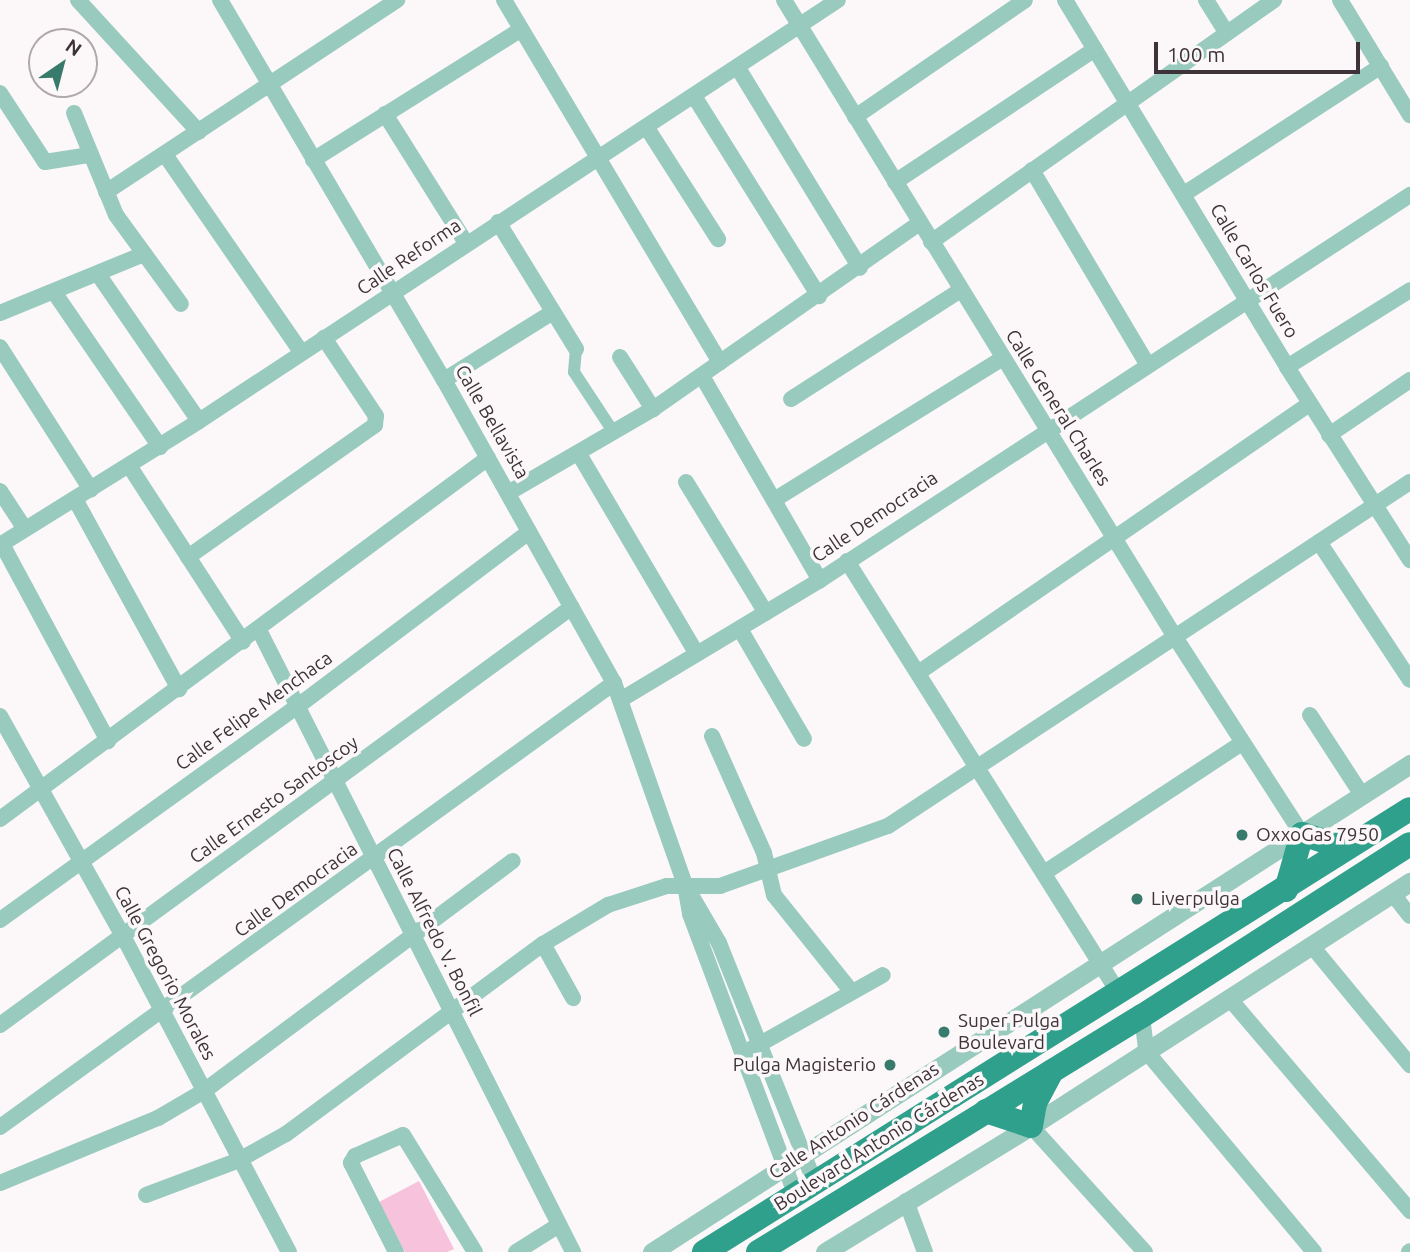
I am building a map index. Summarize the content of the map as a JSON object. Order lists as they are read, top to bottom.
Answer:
{
  "streets": {
    "main road": ["Boulevard Antonio Cárdenas"],
    "street": [
      "Calle Reforma",
      "Calle Carlos Fuero",
      "Calle General Charles",
      "Calle Bellavista",
      "Calle Democracia",
      "Calle Felipe Menchaca",
      "Calle Ernesto Santoscoy",
      "Calle Alfredo V. Bonfil",
      "Calle Gregorio Morales",
      "Calle Antonio Cárdenas"
    ]
  },
  "crossings": [
    ["Calle Reforma", "Calle General Charles"],
    ["Calle Reforma", "Calle Bellavista"],
    ["Calle Carlos Fuero", "Calle Democracia"],
    ["Calle General Charles", "Calle Democracia"],
    ["Calle General Charles", "Calle Antonio Cárdenas"],
    ["Calle Bellavista", "Calle Democracia"],
    ["Calle Bellavista", "Calle Felipe Menchaca"],
    ["Calle Bellavista", "Calle Ernesto Santoscoy"],
    ["Calle Bellavista", "Calle Antonio Cárdenas"],
    ["Calle Bellavista", "Boulevard Antonio Cárdenas"],
    ["Calle Democracia", "Calle Alfredo V. Bonfil"],
    ["Calle Democracia", "Calle Gregorio Morales"],
    ["Calle Felipe Menchaca", "Calle Alfredo V. Bonfil"],
    ["Calle Felipe Menchaca", "Calle Gregorio Morales"],
    ["Calle Ernesto Santoscoy", "Calle Alfredo V. Bonfil"],
    ["Calle Ernesto Santoscoy", "Calle Gregorio Morales"]
  ],
  "places": [
    "OxxoGas 7950",
    "Liverpulga",
    "Super Pulga Boulevard",
    "Pulga Magisterio"
  ],
  "scale_bar": "100 m",
  "north": "top right"
}
